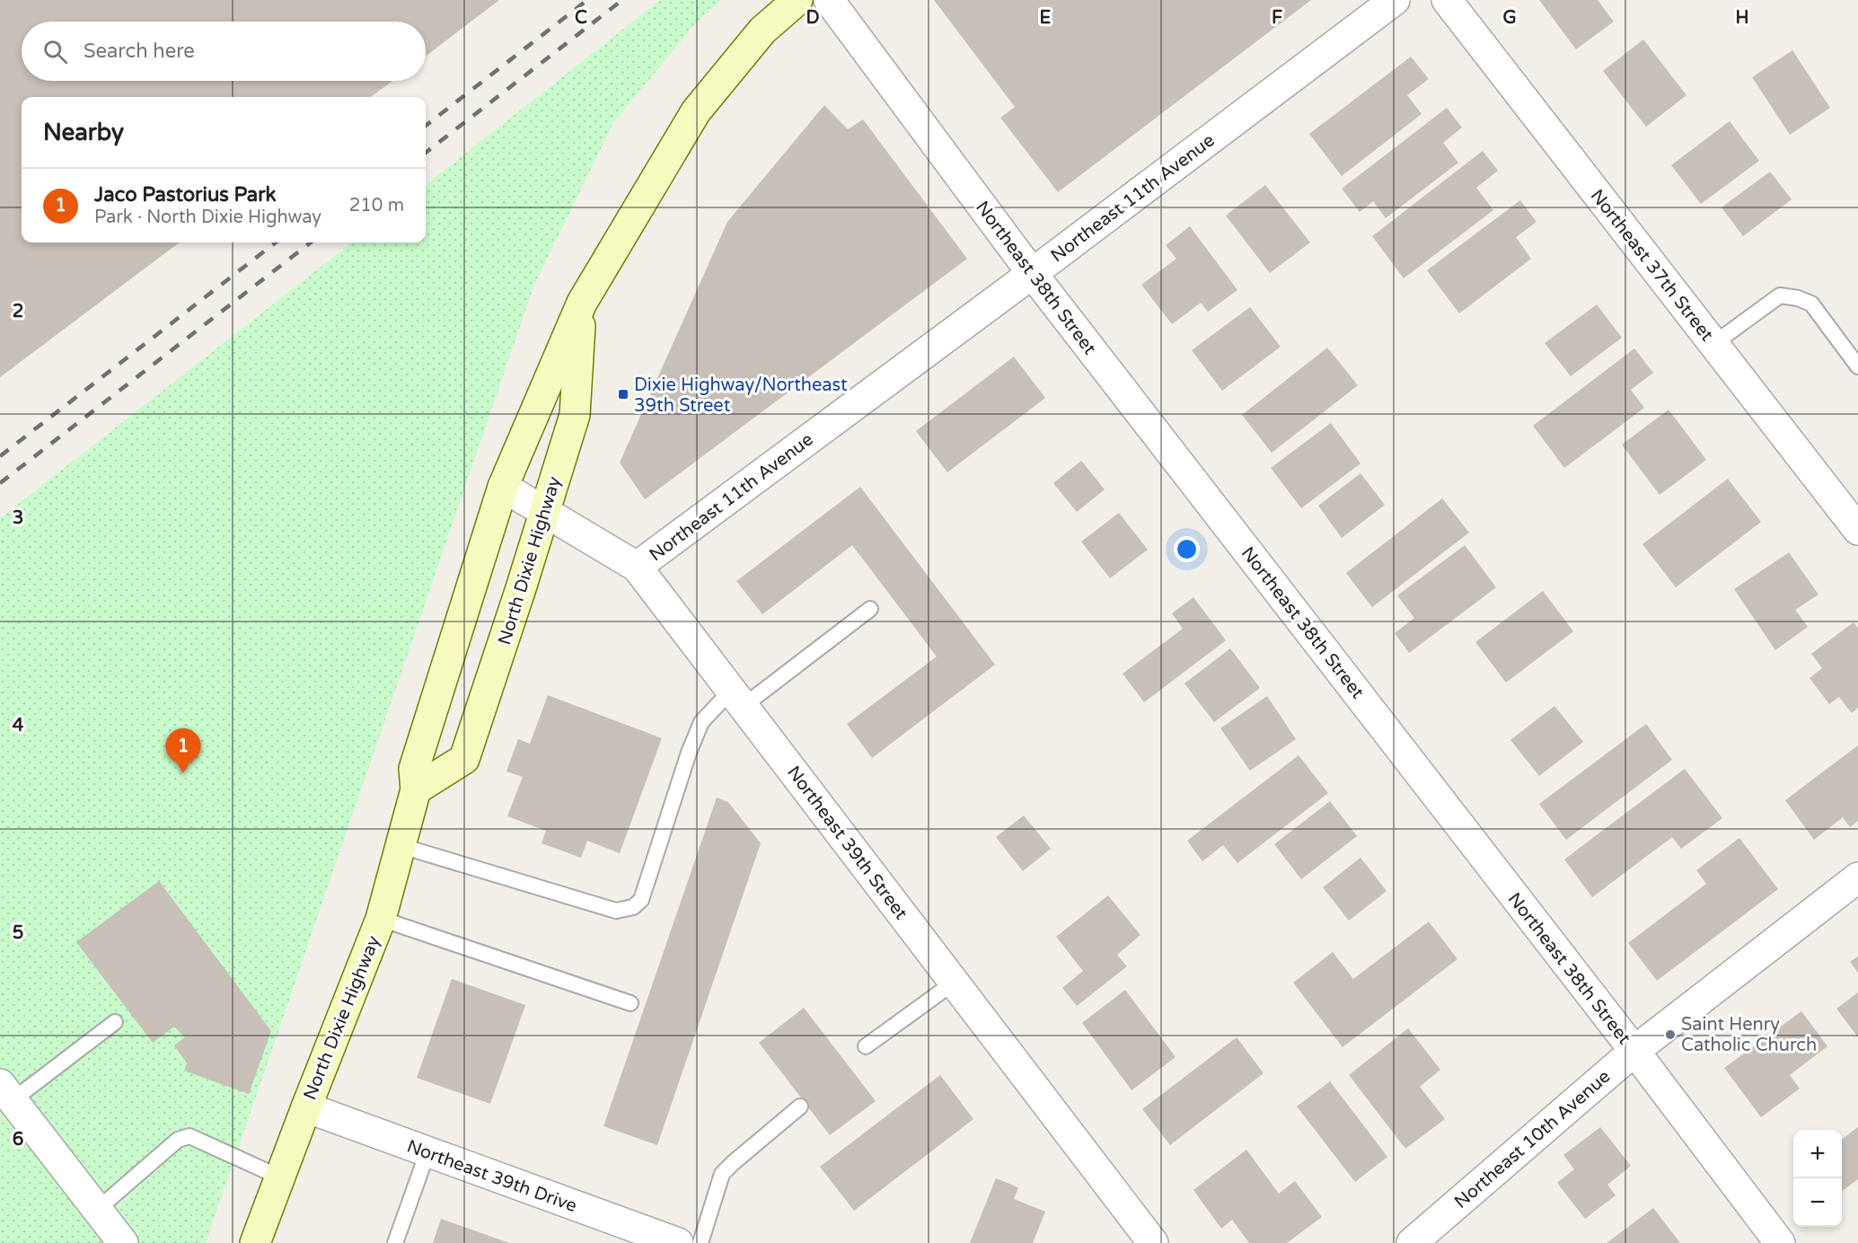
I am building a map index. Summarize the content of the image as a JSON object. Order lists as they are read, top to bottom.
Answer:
{
  "streets": {
    "main road": ["North Dixie Highway"],
    "street": [
      "Northeast 11th Avenue",
      "Northeast 37th Street",
      "Northeast 38th Street",
      "Northeast 39th Street",
      "Northeast 10th Avenue",
      "Northeast 39th Drive"
    ]
  },
  "crossings": [
    ["Northeast 11th Avenue", "Northeast 38th Street"],
    ["Northeast 11th Avenue", "Northeast 39th Street"],
    ["Northeast 38th Street", "Northeast 10th Avenue"],
    ["North Dixie Highway", "Northeast 39th Street"],
    ["North Dixie Highway", "Northeast 39th Drive"]
  ],
  "places": {
    "transit": ["Dixie Highway/Northeast 39th Street"],
    "other": ["Saint Henry Catholic Church"]
  },
  "page": {
    "search": "Search here",
    "heading": "Nearby",
    "list": [
      {
        "mark": "1",
        "name": "Jaco Pastorius Park",
        "note": "Park · North Dixie Highway",
        "value": "210 m"
      }
    ],
    "pins": "1",
    "map_buttons": ["+", "−"]
  },
  "grid": {
    "columns": [
      "C",
      "D",
      "E",
      "F",
      "G",
      "H"
    ],
    "rows": [
      "2",
      "3",
      "4",
      "5",
      "6"
    ]
  }
}
